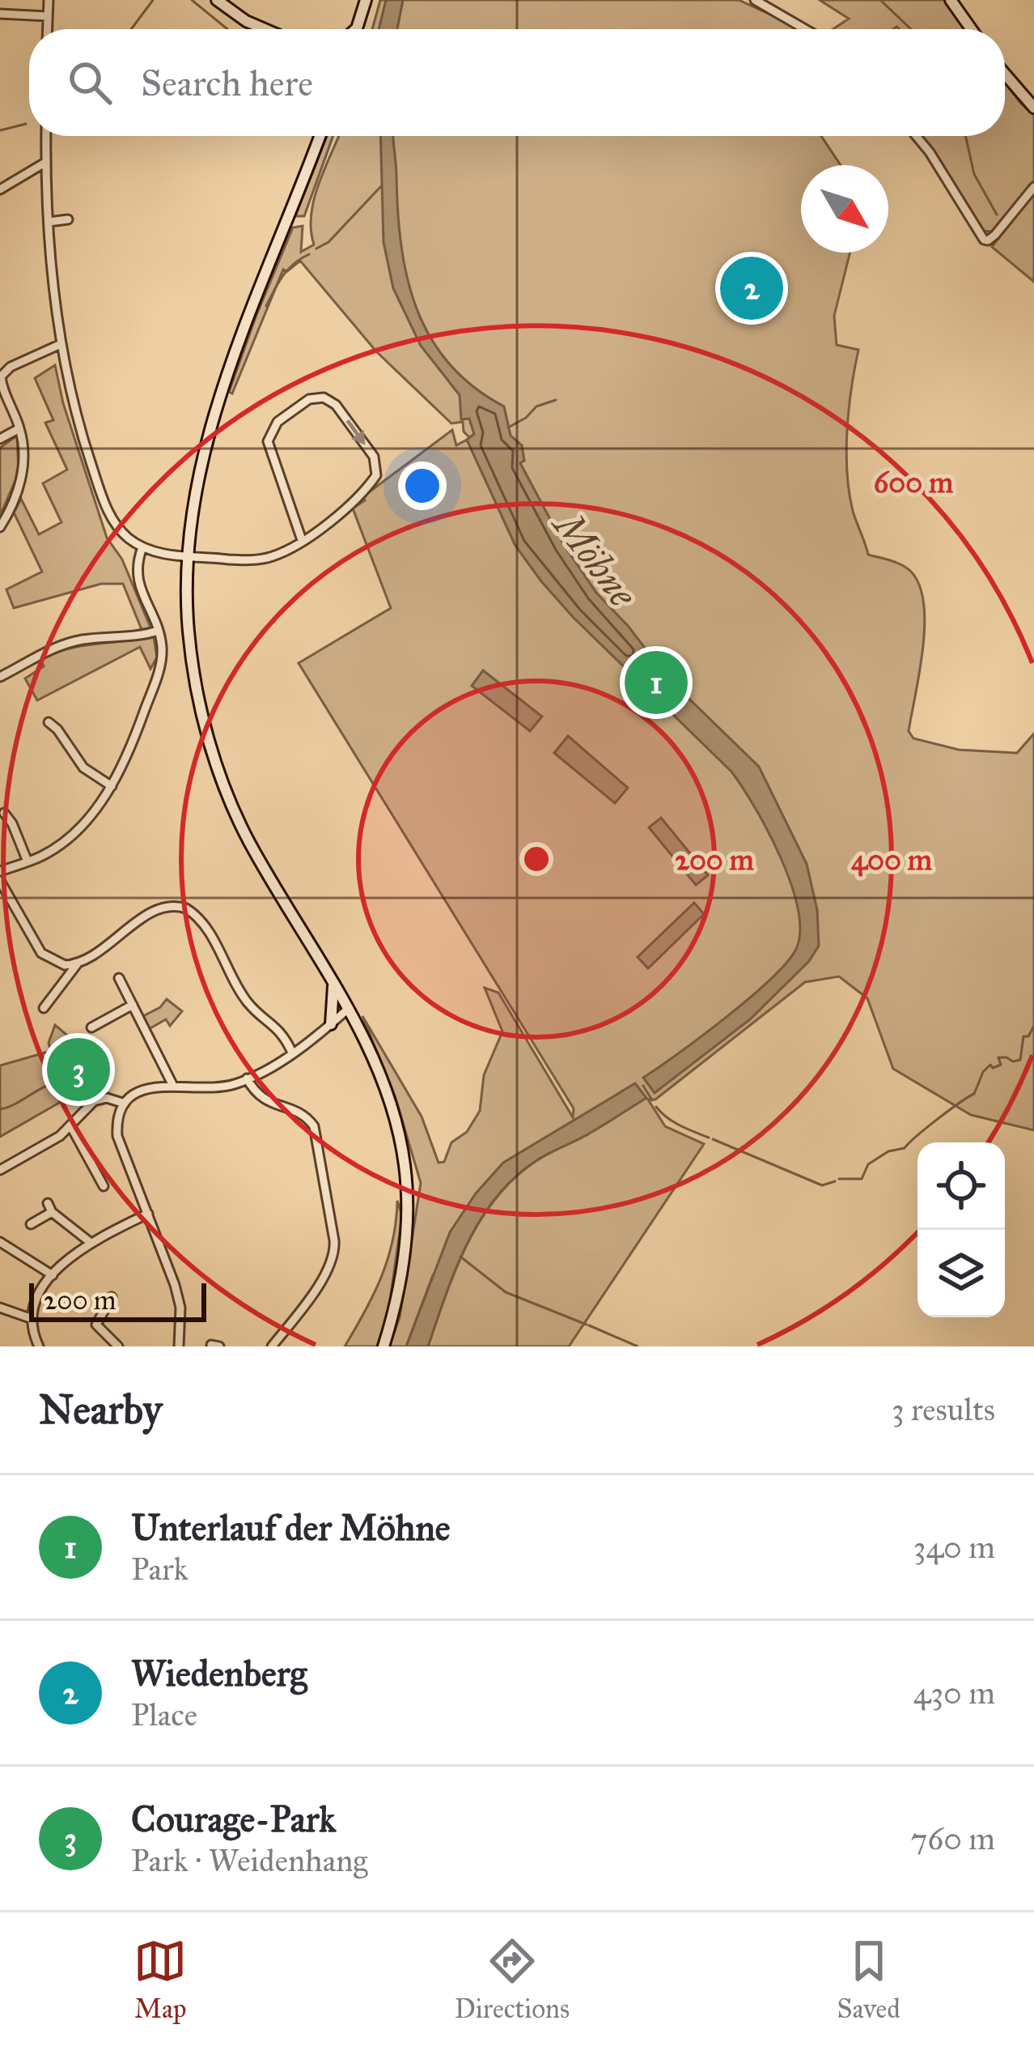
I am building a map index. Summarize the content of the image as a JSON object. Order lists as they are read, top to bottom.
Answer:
{
  "water": ["Möhne"],
  "scale_bar": "200 m",
  "north": "bottom right",
  "page": {
    "search": "Search here",
    "pins": ["2", "1", "3"],
    "scale": "200 m",
    "heading": ["Nearby", "3 results"],
    "list": [
      {
        "mark": "1",
        "name": "Unterlauf der Möhne",
        "note": "Park",
        "value": "340 m"
      },
      {
        "mark": "2",
        "name": "Wiedenberg",
        "note": "Place",
        "value": "430 m"
      },
      {
        "mark": "3",
        "name": "Courage-Park",
        "note": "Park · Weidenhang",
        "value": "760 m"
      }
    ],
    "nav": ["Map", "Directions", "Saved"]
  },
  "rings": ["600 m", "200 m", "400 m"]
}
